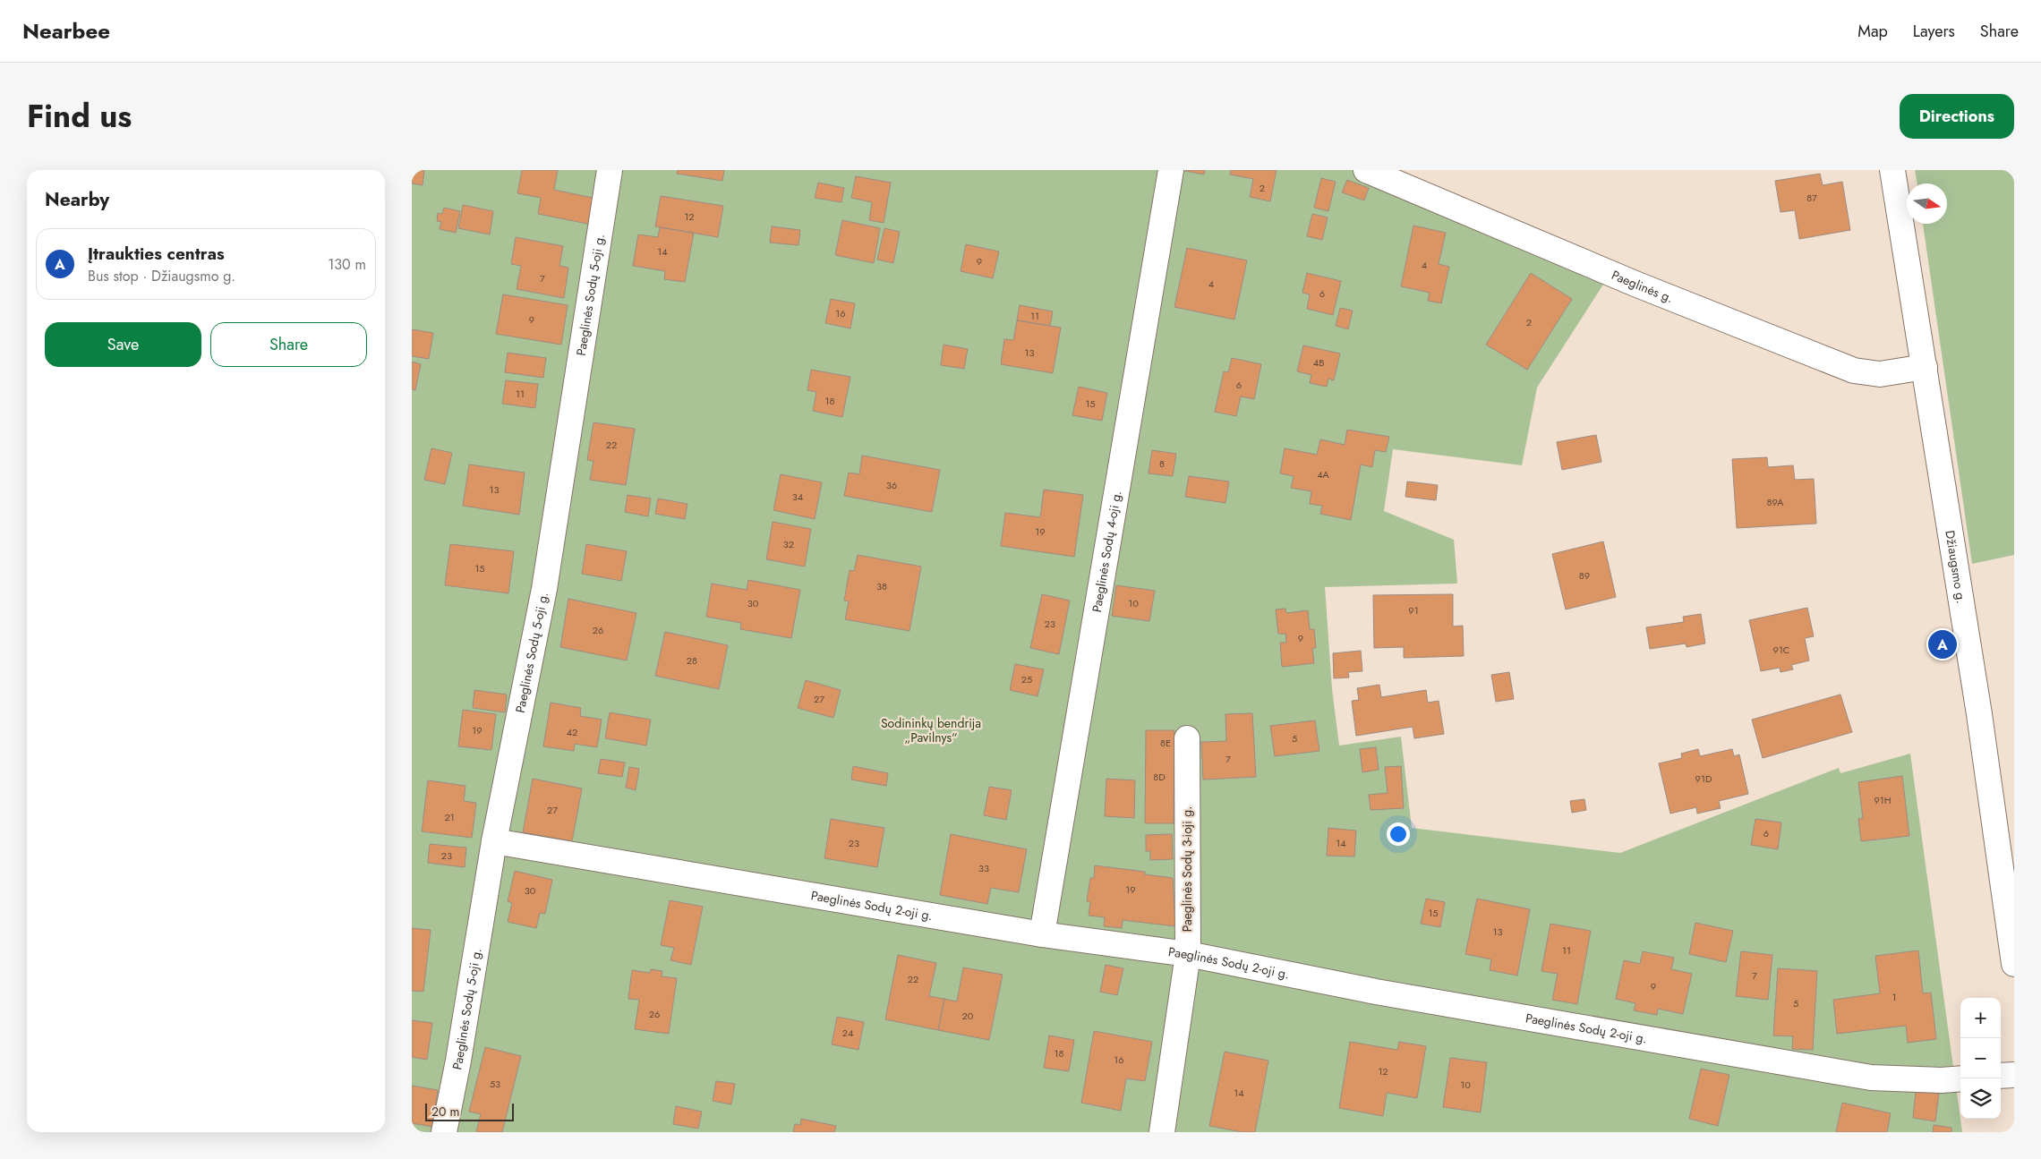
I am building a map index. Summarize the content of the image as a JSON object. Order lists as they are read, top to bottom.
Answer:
{
  "streets": {
    "street": [
      "Paeglinės g.",
      "Paeglinės Sodų 5-oji g.",
      "Paeglinės Sodų 4-oji g.",
      "Džiaugsmo g.",
      "Paeglinės Sodų 3-ioji g.",
      "Paeglinės Sodų 2-oji g."
    ]
  },
  "crossings": [
    ["Paeglinės g.", "Džiaugsmo g."],
    ["Paeglinės Sodų 5-oji g.", "Paeglinės Sodų 2-oji g."],
    ["Paeglinės Sodų 4-oji g.", "Paeglinės Sodų 2-oji g."],
    ["Paeglinės Sodų 3-ioji g.", "Paeglinės Sodų 2-oji g."]
  ],
  "parks": ["Sodininkų bendrija „Pavilnys“"],
  "house_numbers": [
    "2",
    "87",
    "12",
    "14",
    "9",
    "4",
    "7",
    "4",
    "6",
    "16",
    "11",
    "9",
    "2",
    "13",
    "4B",
    "6",
    "11",
    "18",
    "15",
    "22",
    "8",
    "4A",
    "36",
    "13",
    "34",
    "89A",
    "19",
    "32",
    "15",
    "89",
    "38",
    "30",
    "10",
    "91",
    "23",
    "26",
    "9",
    "91C",
    "28",
    "25",
    "27",
    "19",
    "42",
    "5",
    "8E",
    "7",
    "8D",
    "91D",
    "91H",
    "27",
    "21",
    "6",
    "23",
    "14",
    "23",
    "33",
    "19",
    "30",
    "15",
    "13",
    "11",
    "7",
    "22",
    "9",
    "1",
    "5",
    "26",
    "20",
    "24",
    "18",
    "16",
    "12",
    "53",
    "10",
    "14"
  ],
  "scale_bar": "20 m",
  "north": "right",
  "page": {
    "header": "Nearbee",
    "nav": ["Map", "Layers", "Share"],
    "title": "Find us",
    "buttons": [
      "Directions",
      ["Save", "Share"]
    ],
    "heading": "Nearby",
    "list": [
      {
        "mark": "A",
        "name": "Įtraukties centras",
        "note": "Bus stop · Džiaugsmo g.",
        "value": "130 m"
      }
    ],
    "pins": "A",
    "map_buttons": ["+", "−"],
    "scale": "20 m"
  }
}
